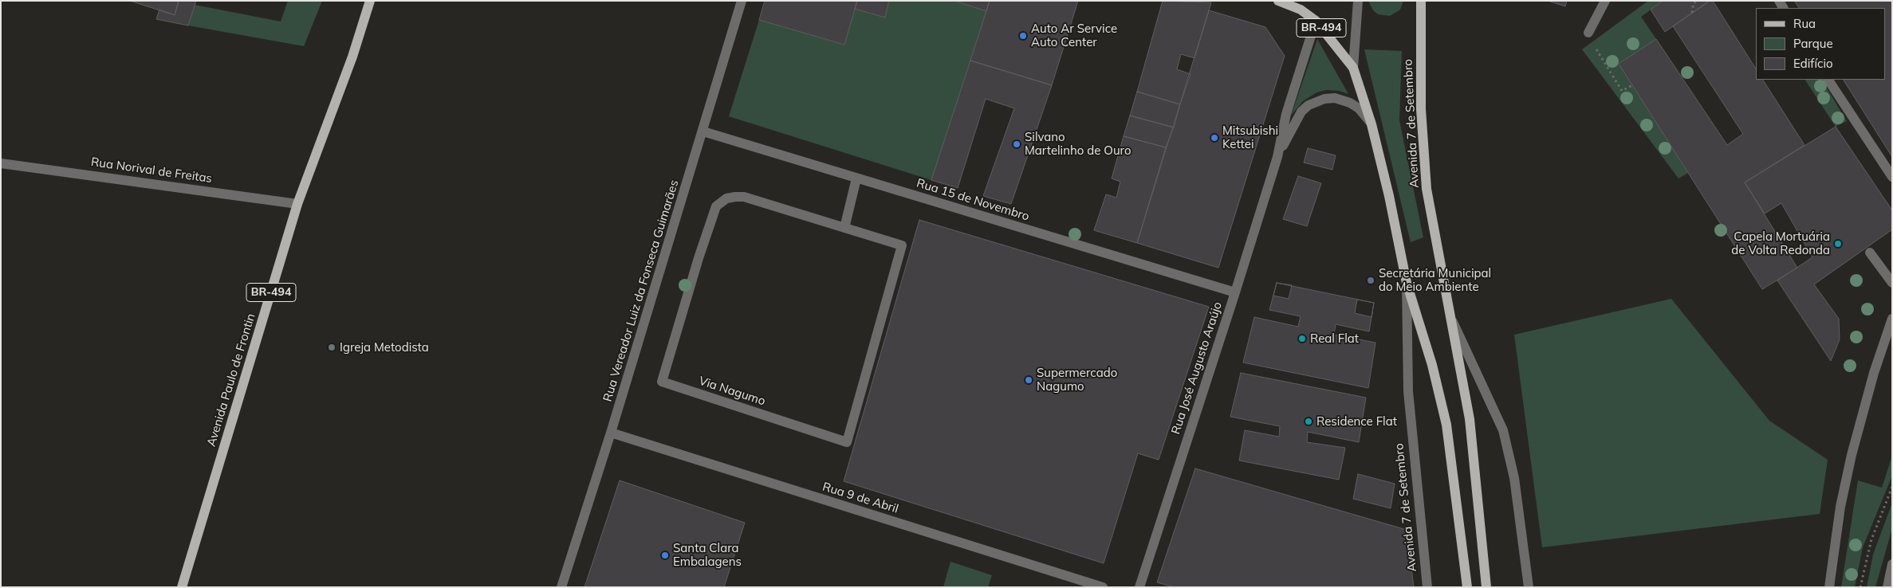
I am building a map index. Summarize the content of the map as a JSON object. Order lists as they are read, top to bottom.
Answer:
{
  "streets": {
    "main road": ["BR-494", "Avenida 7 de Setembro", "Avenida Paulo de Frontin"],
    "street": [
      "Rua Norival de Freitas",
      "Rua 15 de Novembro",
      "Rua Vereador Luiz da Fonseca Guimarães",
      "Rua José Augusto Araújo",
      "Via Nagumo",
      "Rua 9 de Abril"
    ]
  },
  "crossings": [
    ["BR-494", "Avenida 7 de Setembro"],
    ["BR-494", "Rua José Augusto Araújo"],
    ["Avenida 7 de Setembro", "Rua José Augusto Araújo"],
    ["Rua Norival de Freitas", "Avenida Paulo de Frontin"],
    ["Rua 15 de Novembro", "Rua Vereador Luiz da Fonseca Guimarães"],
    ["Rua 15 de Novembro", "Rua José Augusto Araújo"],
    ["Rua Vereador Luiz da Fonseca Guimarães", "Rua 9 de Abril"]
  ],
  "places": [
    "Auto Ar Service Auto Center",
    "Mitsubishi Kettei",
    "Silvano Martelinho de Ouro",
    "Capela Mortuária de Volta Redonda",
    "Secretária Municipal do Meio Ambiente",
    "Real Flat",
    "Igreja Metodista",
    "Supermercado Nagumo",
    "Residence Flat",
    "Santa Clara Embalagens"
  ],
  "legend": ["Rua", "Parque", "Edifício"]
}
